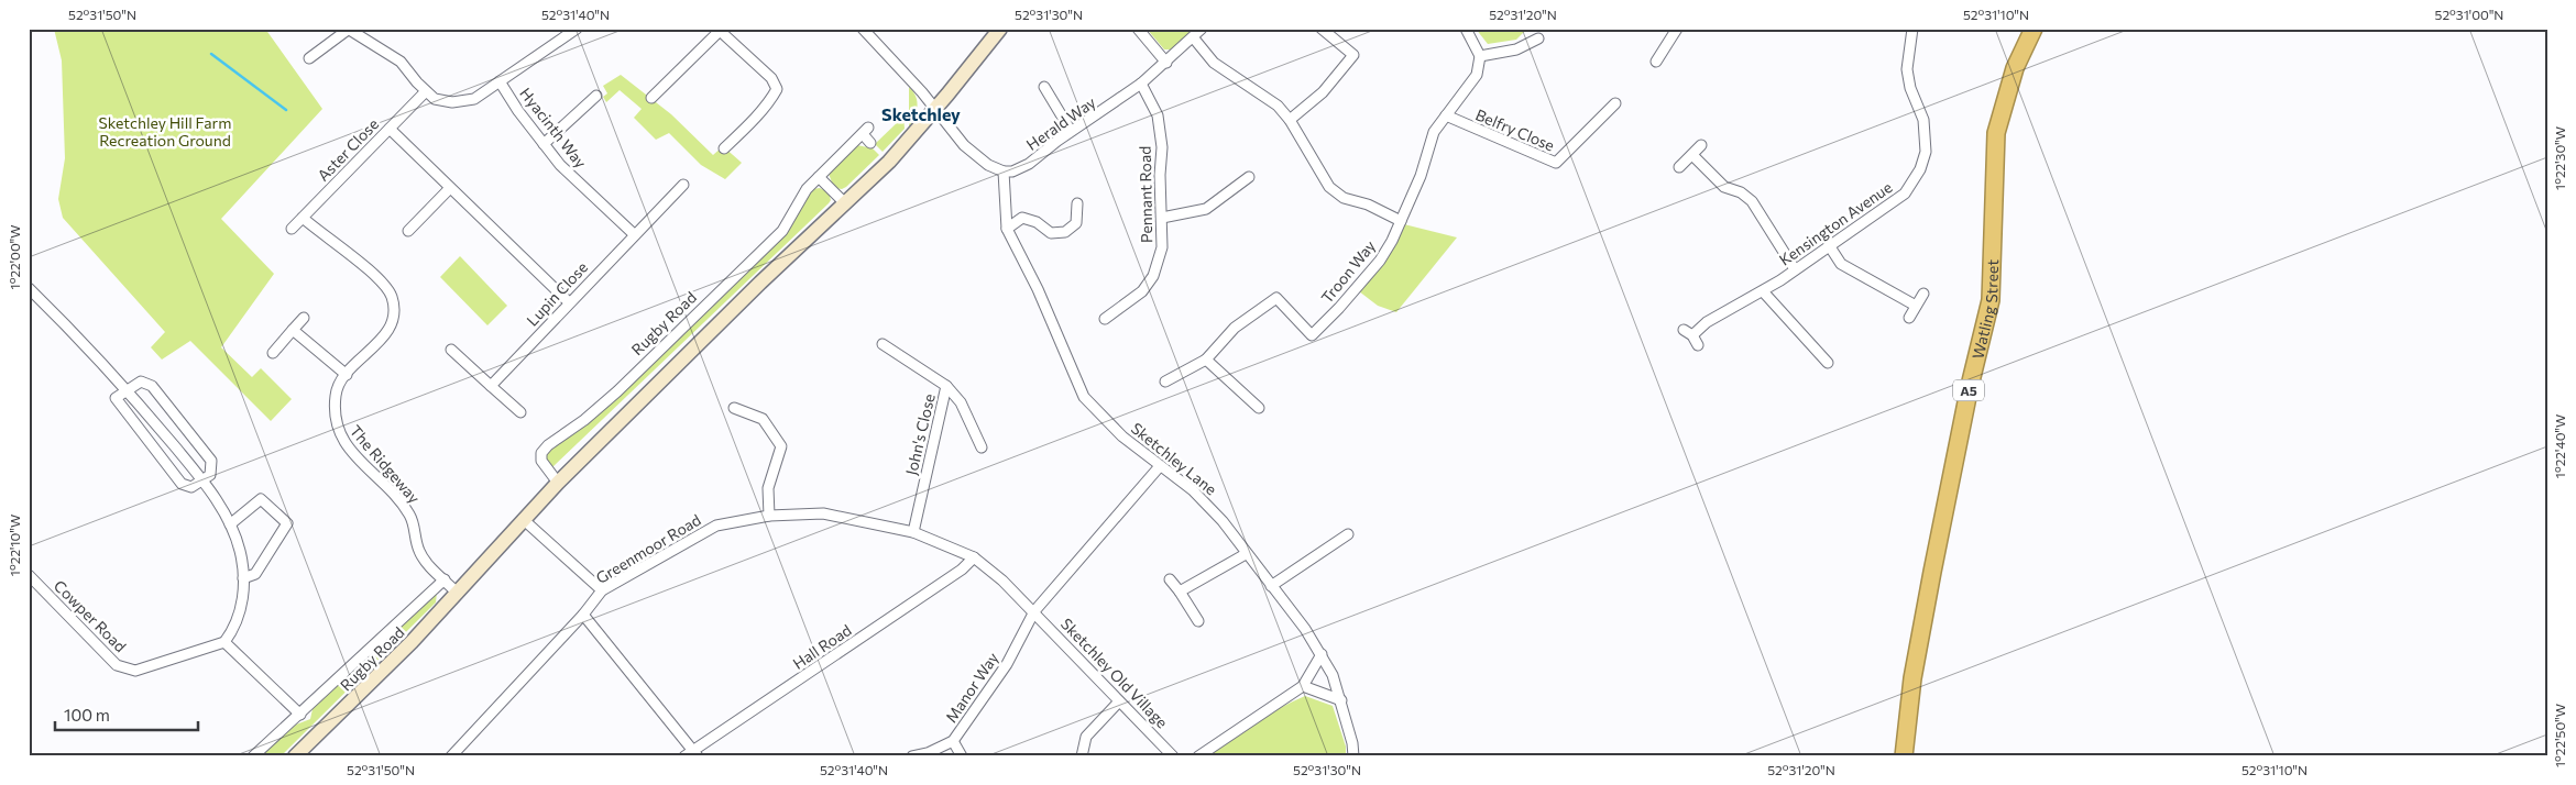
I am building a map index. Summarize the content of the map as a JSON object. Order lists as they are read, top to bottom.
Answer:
{
  "streets": {
    "highway": ["Watling Street", "A5"],
    "main road": ["Rugby Road"],
    "street": [
      "Herald Way",
      "Hyacinth Way",
      "Belfry Close",
      "Aster Close",
      "Pennant Road",
      "Kensington Avenue",
      "Troon Way",
      "Lupin Close",
      "John's Close",
      "Sketchley Lane",
      "The Ridgeway",
      "Greenmoor Road",
      "Cowper Road",
      "Hall Road",
      "Sketchley Old Village",
      "Manor Way"
    ]
  },
  "crossings": [
    ["Herald Way", "Pennant Road"],
    ["Herald Way", "Sketchley Lane"],
    ["Hyacinth Way", "Lupin Close"],
    ["Belfry Close", "Troon Way"],
    ["Aster Close", "The Ridgeway"],
    ["Rugby Road", "The Ridgeway"],
    ["John's Close", "Greenmoor Road"],
    ["Sketchley Lane", "Manor Way"],
    ["Greenmoor Road", "Hall Road"],
    ["Greenmoor Road", "Sketchley Old Village"],
    ["Greenmoor Road", "Manor Way"],
    ["Sketchley Old Village", "Manor Way"]
  ],
  "districts": ["Sketchley"],
  "parks": ["Sketchley Hill Farm Recreation Ground"],
  "scale_bar": "100 m",
  "coordinates": [
    "52°31'50\"N",
    "52°31'40\"N",
    "52°31'30\"N",
    "52°31'20\"N",
    "52°31'10\"N",
    "52°31'00\"N",
    "1°22'30\"W",
    "1°22'00\"W",
    "1°22'40\"W",
    "1°22'10\"W",
    "1°22'50\"W"
  ]
}
